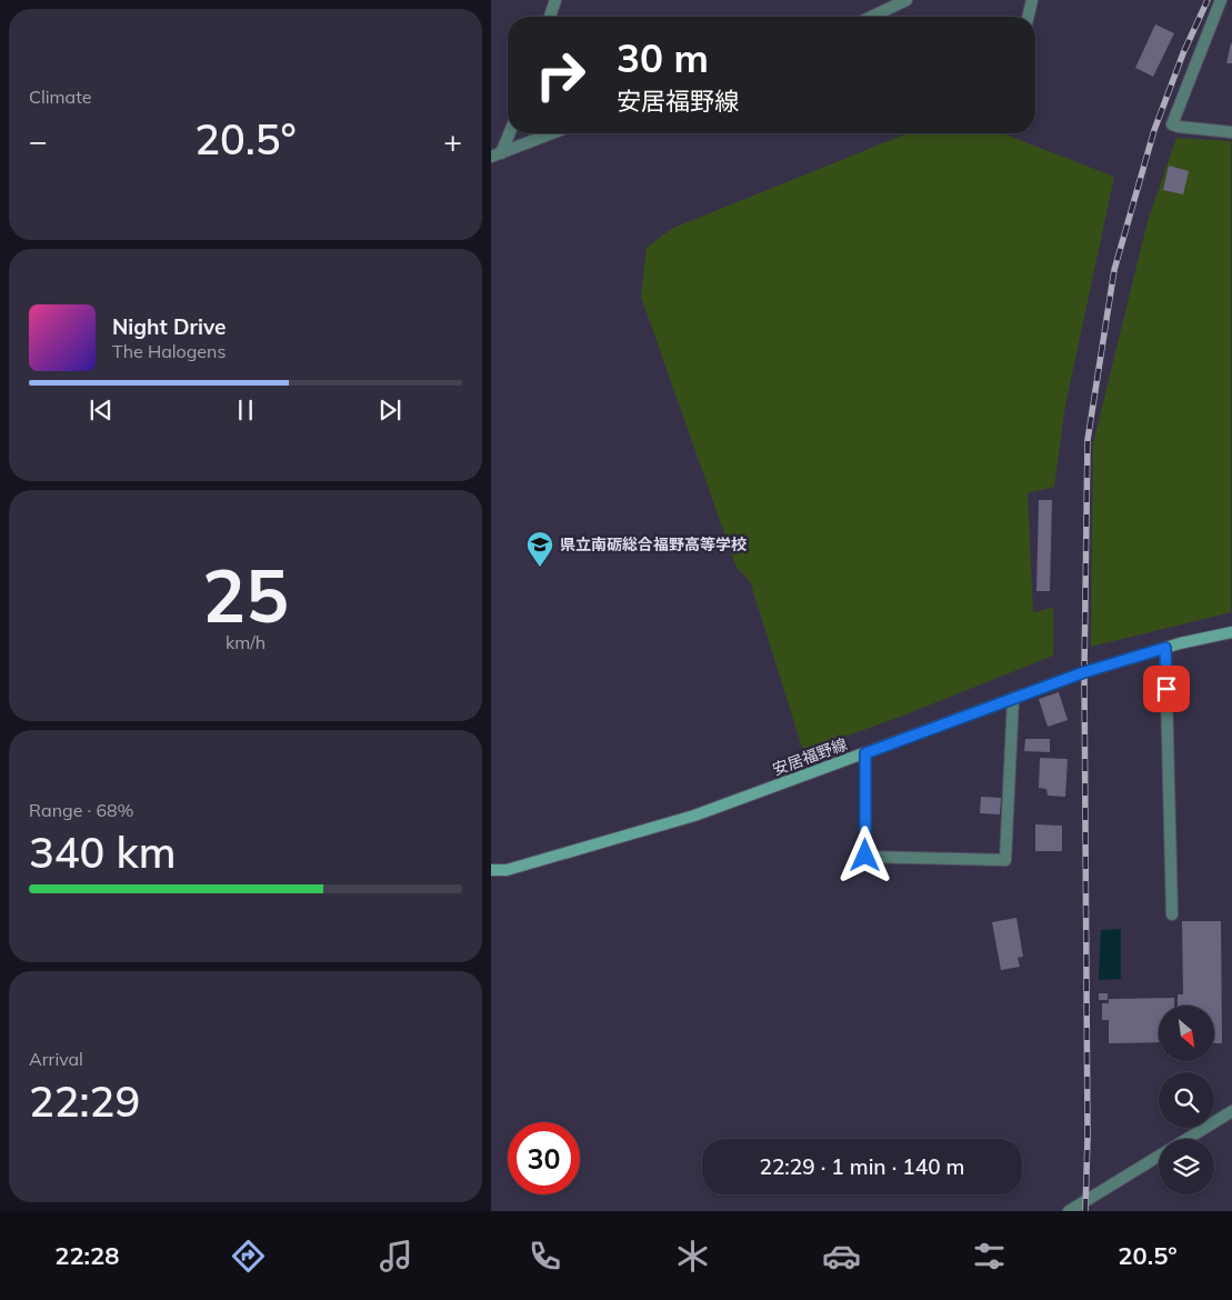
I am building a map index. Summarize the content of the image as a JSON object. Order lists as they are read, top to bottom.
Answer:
{
  "streets": {
    "main road": ["安居福野線"]
  },
  "places": {
    "school or university": ["県立南砺総合福野高等学校"]
  },
  "north": "bottom right",
  "page": {
    "tile": [
      "Climate",
      ["25", "km/h"],
      ["Range · 68%", "340 km"],
      ["Arrival", "22:29"]
    ],
    "turn": ["30 m", "安居福野線"],
    "heat": ["−", "20.5°", "+"],
    "song": ["Night Drive", "The Halogens"],
    "limit": "30",
    "trip": "22:29 · 1 min · 140 m",
    "tabs": ["22:28", "20.5°"]
  }
}
